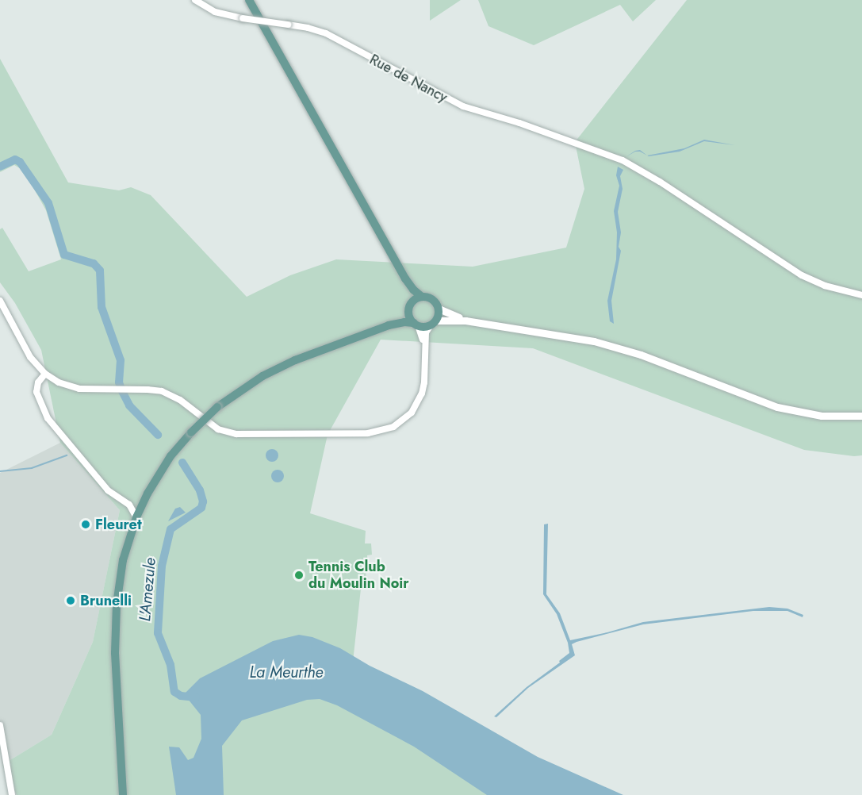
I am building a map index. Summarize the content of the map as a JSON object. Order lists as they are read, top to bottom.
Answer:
{
  "streets": {
    "street": ["Rue de Nancy"]
  },
  "water": ["L'Amezule", "La Meurthe"],
  "places": ["Fleuret", "Tennis Club du Moulin Noir", "Brunelli"]
}
